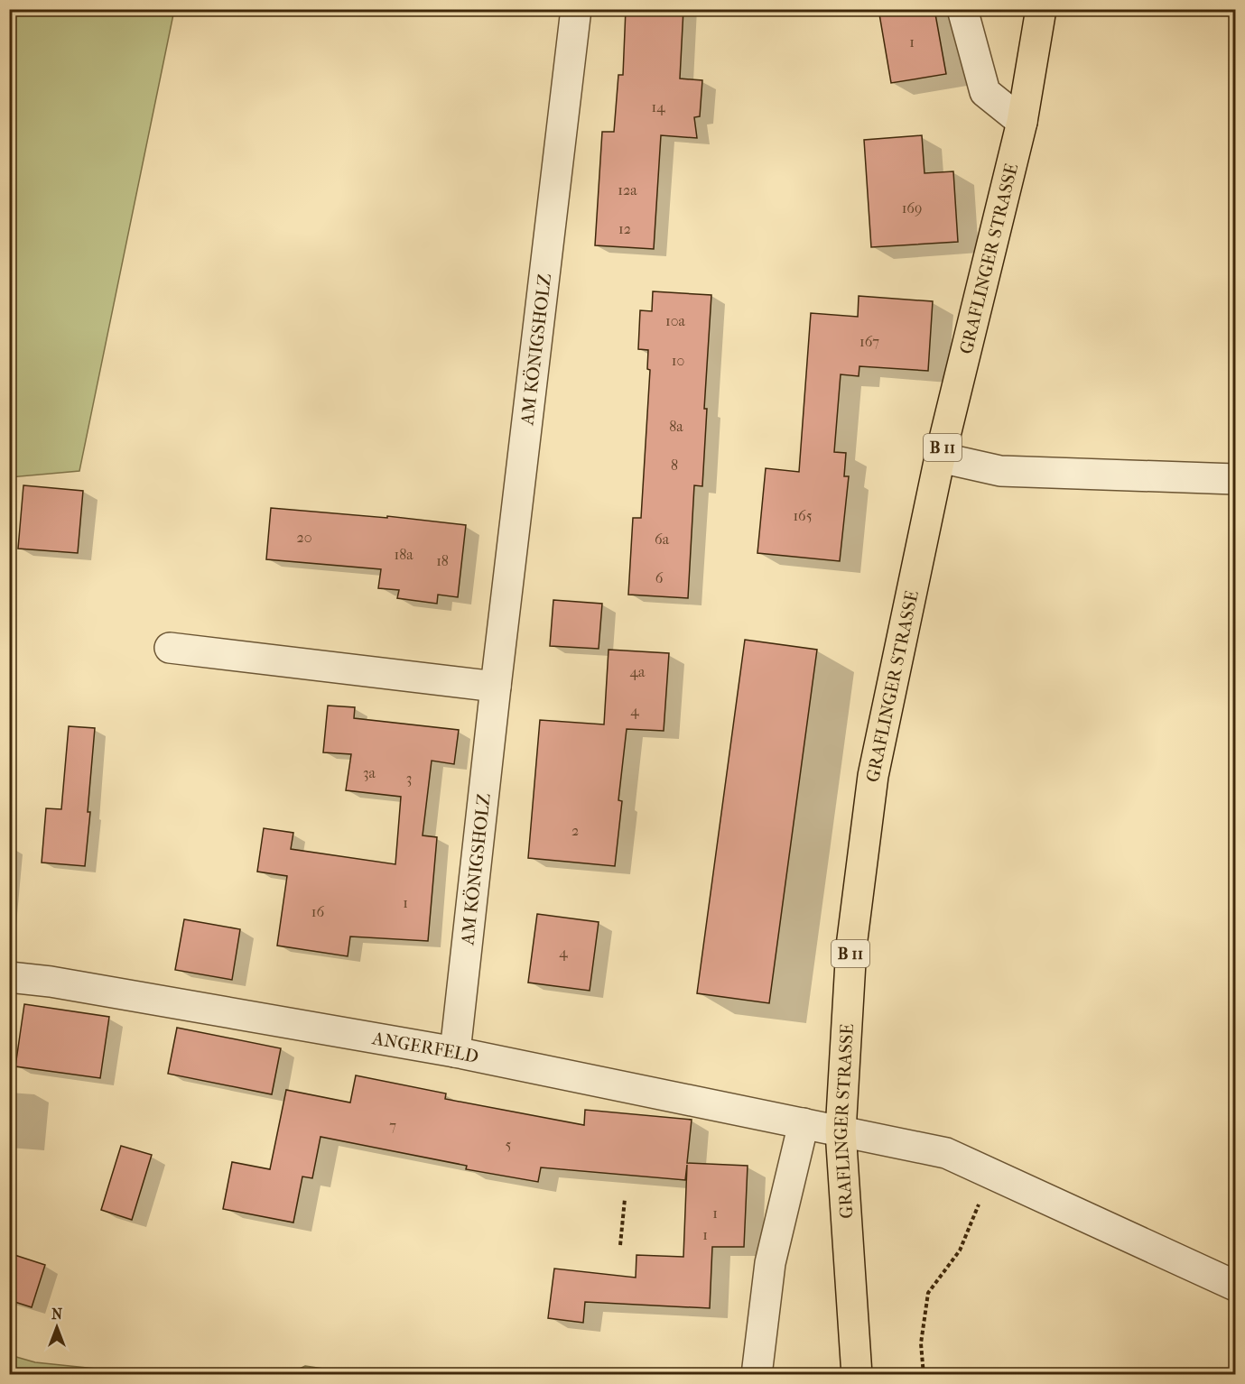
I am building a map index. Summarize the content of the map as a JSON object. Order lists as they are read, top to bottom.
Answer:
{
  "streets": {
    "main road": ["GRAFLINGER STRASSE", "B 11"],
    "street": ["AM KÖNIGSHOLZ", "ANGERFELD"]
  },
  "crossings": [
    ["GRAFLINGER STRASSE", "ANGERFELD"],
    ["AM KÖNIGSHOLZ", "ANGERFELD"]
  ],
  "house_numbers": [
    "1",
    "14",
    "12a",
    "169",
    "12",
    "10a",
    "167",
    "10",
    "8a",
    "8",
    "165",
    "20",
    "6a",
    "18a",
    "18",
    "6",
    "4a",
    "4",
    "3a",
    "3",
    "2",
    "1",
    "16",
    "4",
    "7",
    "5",
    "1",
    "1"
  ],
  "north": "top"
}
